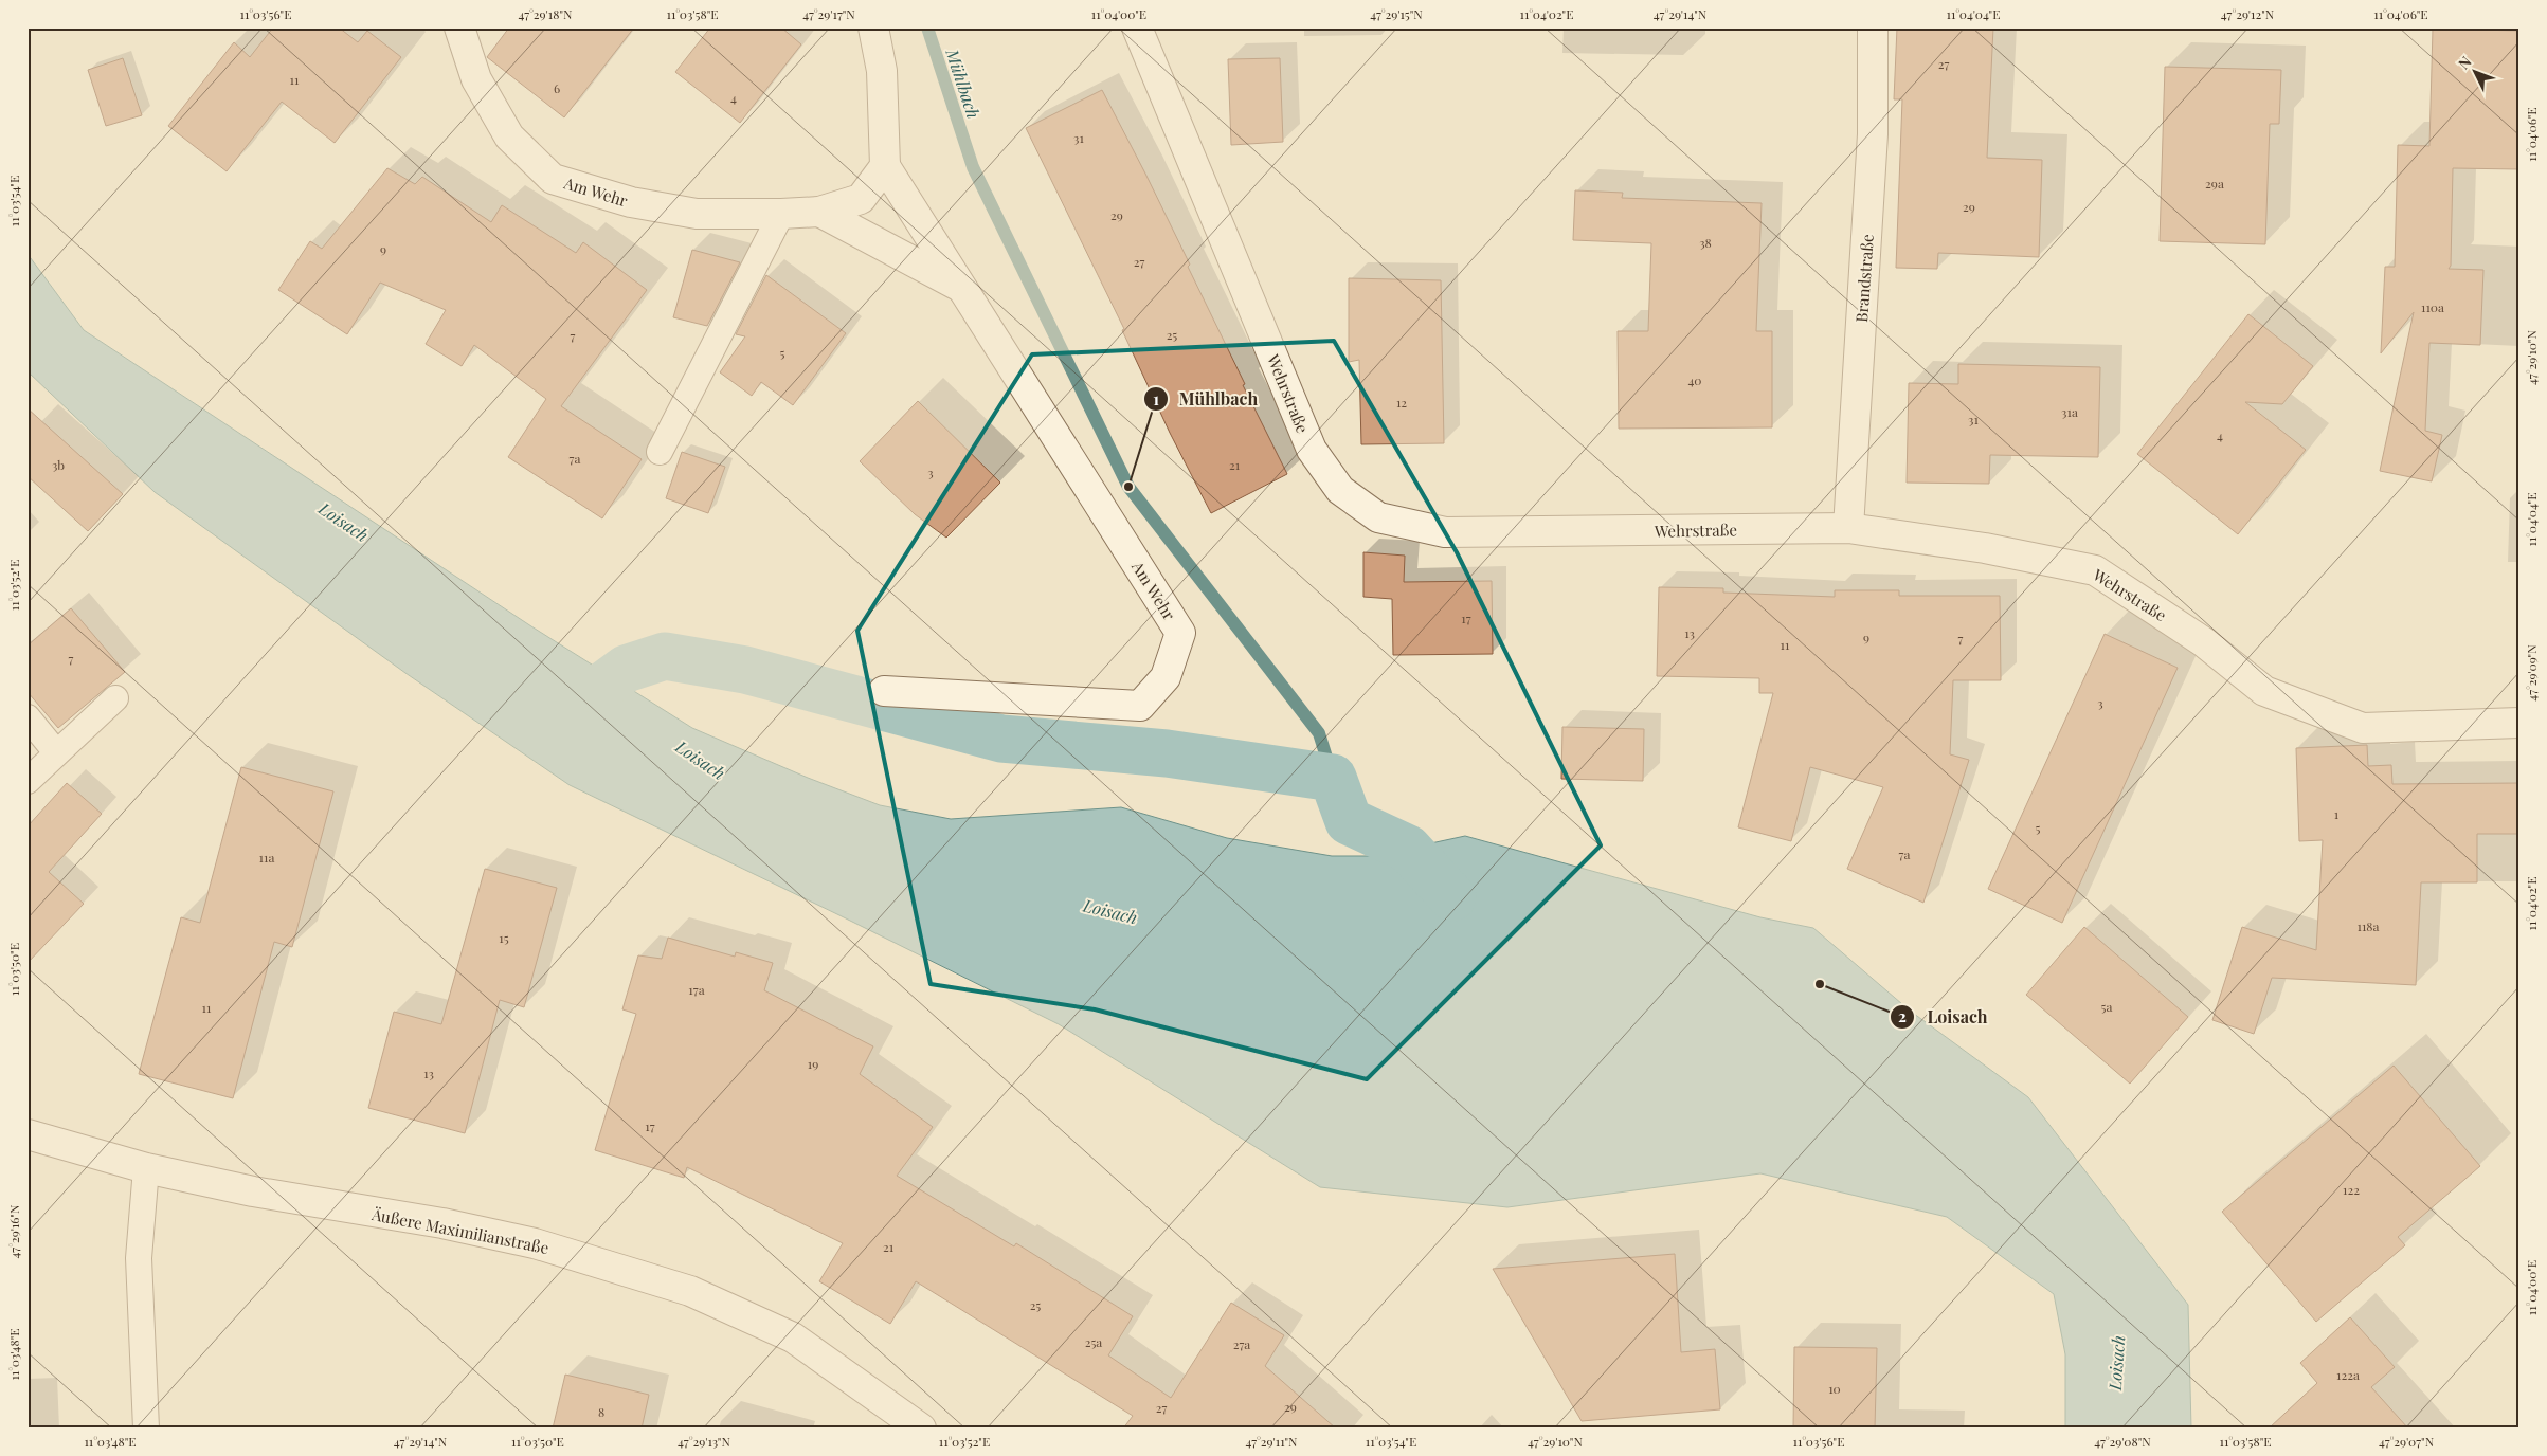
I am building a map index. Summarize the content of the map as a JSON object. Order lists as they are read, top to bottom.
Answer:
{
  "streets": {
    "street": [
      "Am Wehr",
      "Brandstraße",
      "Wehrstraße",
      "Äußere Maximilianstraße"
    ]
  },
  "crossings": [
    ["Brandstraße", "Wehrstraße"]
  ],
  "water": ["Mühlbach", "Loisach"],
  "places": ["Mühlbach", "Loisach"],
  "house_numbers": [
    "27",
    "11",
    "6",
    "4",
    "31",
    "29a",
    "29",
    "29",
    "38",
    "9",
    "27",
    "110a",
    "25",
    "7",
    "5",
    "40",
    "12",
    "31a",
    "31",
    "4",
    "7a",
    "3b",
    "21",
    "3",
    "17",
    "13",
    "9",
    "7",
    "11",
    "7",
    "3",
    "1",
    "5",
    "7a",
    "11a",
    "118a",
    "15",
    "17a",
    "5a",
    "11",
    "19",
    "13",
    "17",
    "122",
    "21",
    "25",
    "25a",
    "27a",
    "122a",
    "10",
    "29",
    "27",
    "8"
  ],
  "north": "top left",
  "coordinates": [
    "11°03'56\"E",
    "47°29'18\"N",
    "11°03'58\"E",
    "47°29'17\"N",
    "11°04'00\"E",
    "47°29'15\"N",
    "11°04'02\"E",
    "47°29'14\"N",
    "11°04'04\"E",
    "47°29'12\"N",
    "11°04'06\"E",
    "11°03'54\"E",
    "47°29'10\"N",
    "11°03'52\"E",
    "47°29'09\"N",
    "11°03'50\"E",
    "47°29'16\"N",
    "11°03'48\"E",
    "47°29'13\"N",
    "47°29'11\"N",
    "47°29'08\"N",
    "47°29'07\"N"
  ]
}
